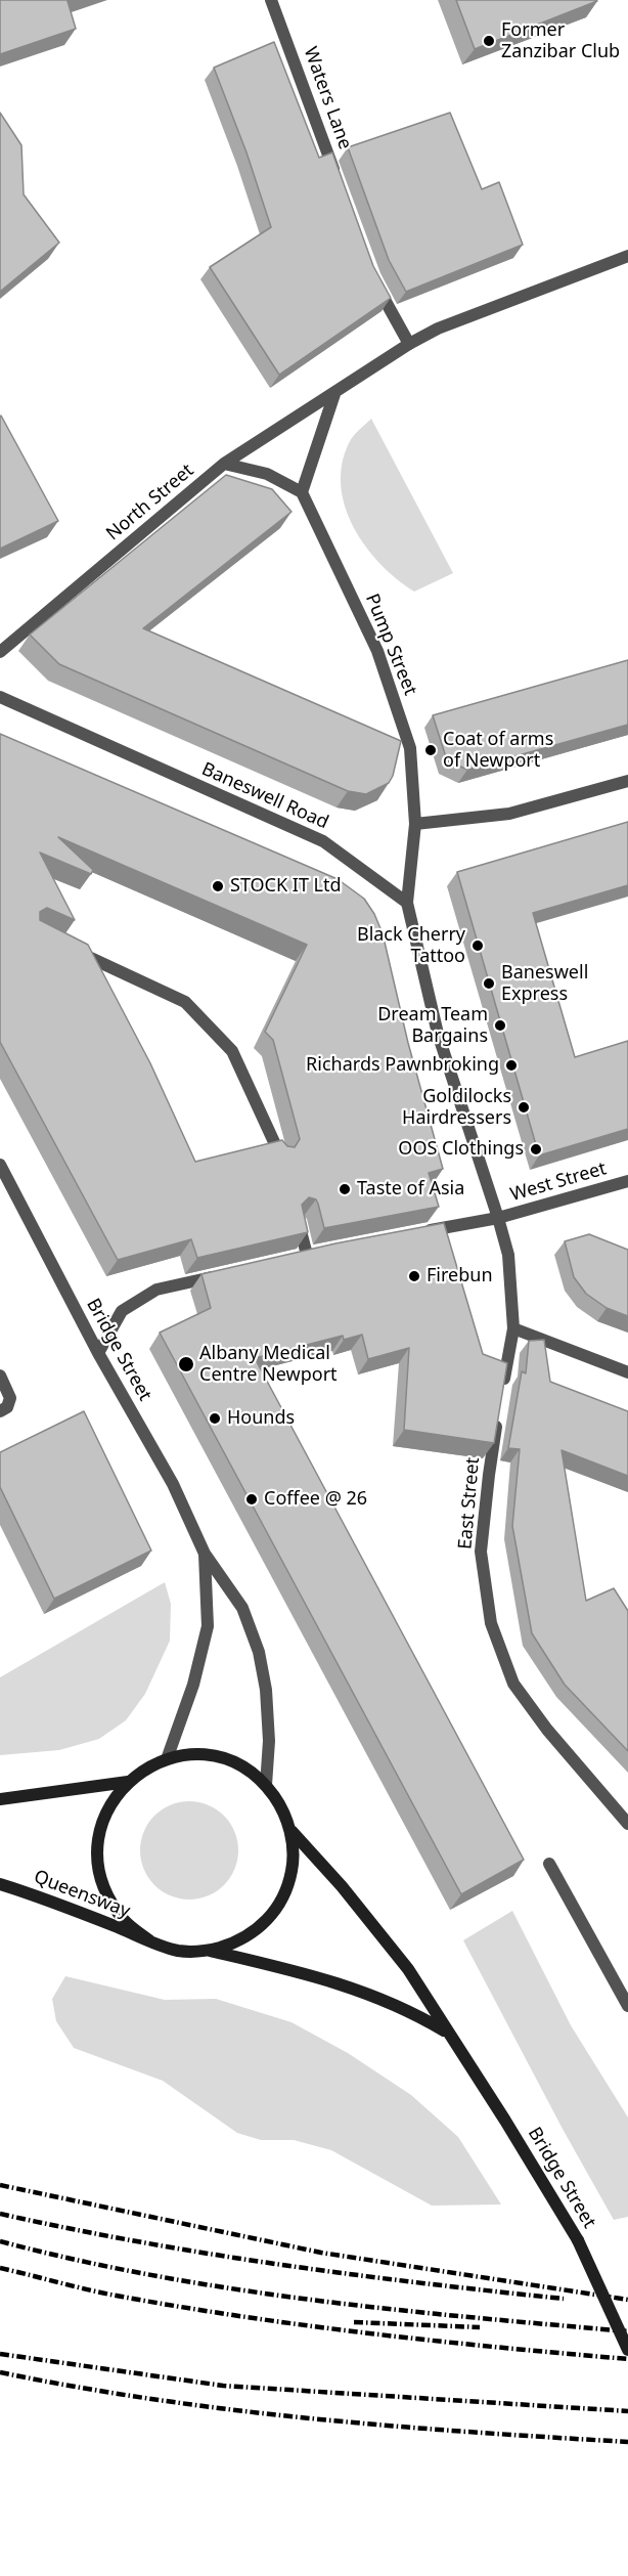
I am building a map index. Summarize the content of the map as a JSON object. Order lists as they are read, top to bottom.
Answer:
{
  "streets": {
    "main road": ["Bridge Street", "Queensway"],
    "street": [
      "Waters Lane",
      "North Street",
      "Pump Street",
      "Baneswell Road",
      "West Street",
      "East Street"
    ]
  },
  "crossings": [
    ["Pump Street", "Baneswell Road"],
    ["Bridge Street", "Queensway"]
  ],
  "places": [
    "Former Zanzibar Club",
    "Coat of arms of Newport",
    "STOCK IT Ltd",
    "Black Cherry Tattoo",
    "Baneswell Express",
    "Dream Team Bargains",
    "Richards Pawnbroking",
    "Goldilocks Hairdressers",
    "OOS Clothings",
    "Taste of Asia",
    "Firebun",
    "Albany Medical Centre Newport",
    "Hounds",
    "Coffee @ 26"
  ]
}
